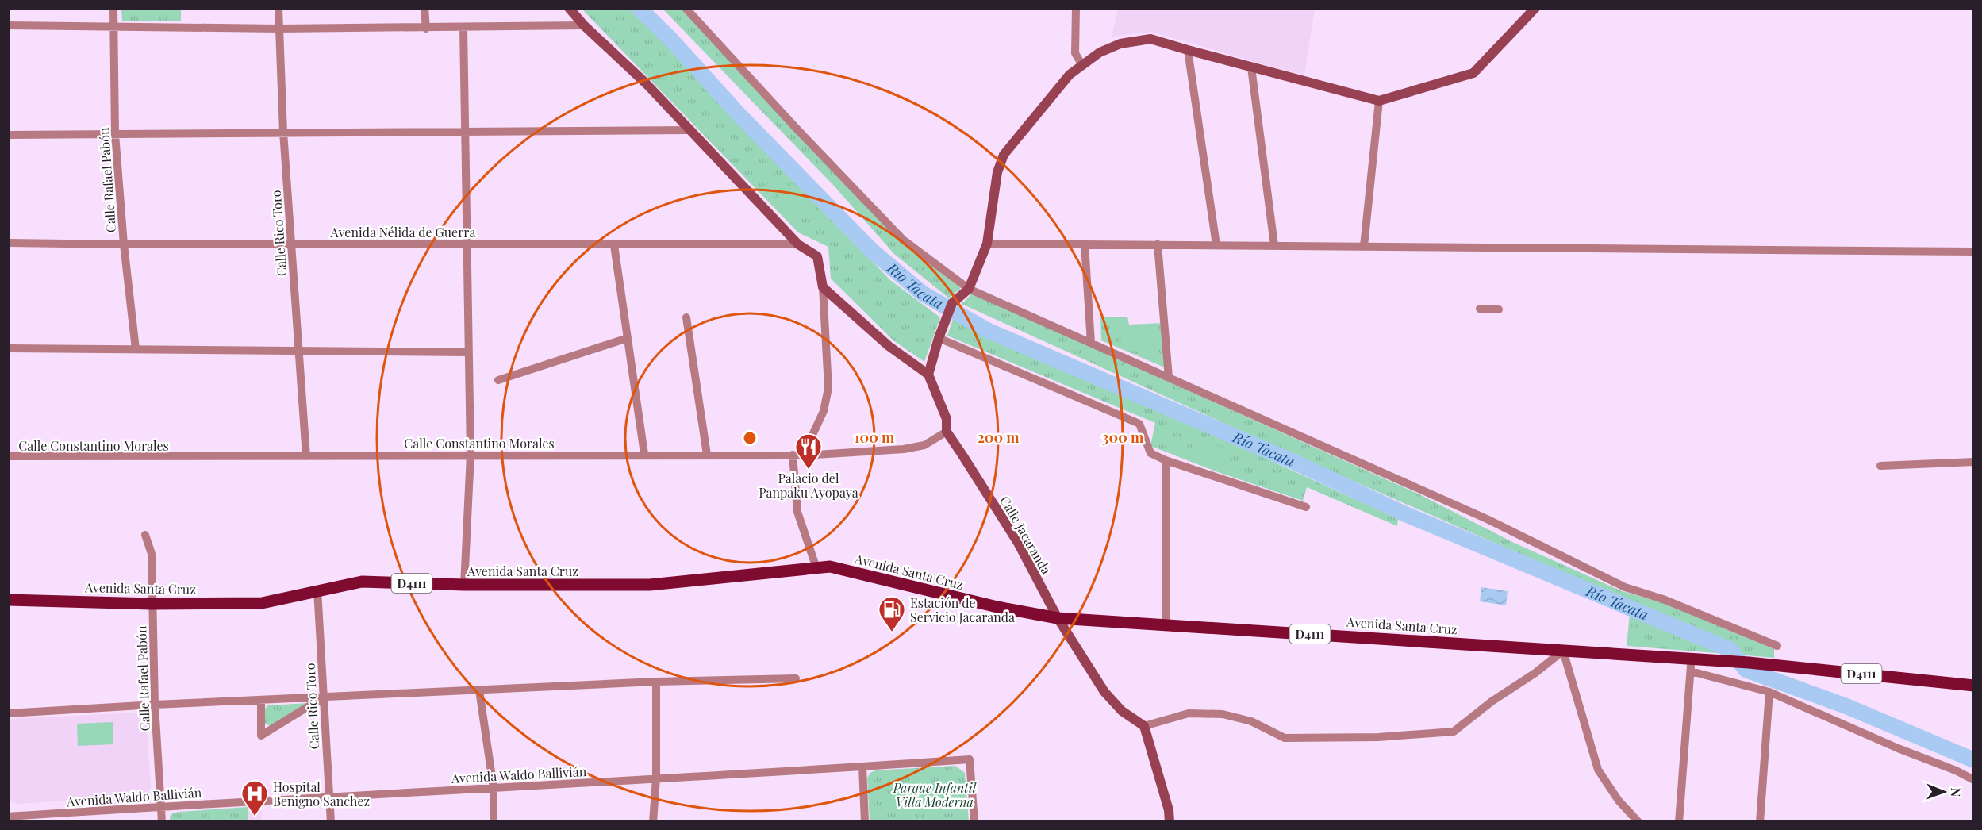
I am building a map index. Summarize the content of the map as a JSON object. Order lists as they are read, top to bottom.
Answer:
{
  "streets": {
    "main road": ["Avenida Santa Cruz", "D4111"],
    "street": [
      "Calle Rafael Pabón",
      "Avenida Nélida de Guerra",
      "Calle Rico Toro",
      "Calle Constantino Morales",
      "Calle Jacaranda",
      "Avenida Waldo Ballivián"
    ]
  },
  "crossings": [
    ["Calle Rafael Pabón", "Avenida Nélida de Guerra"],
    ["Calle Rafael Pabón", "Avenida Santa Cruz"],
    ["Calle Rafael Pabón", "Avenida Waldo Ballivián"],
    ["Avenida Nélida de Guerra", "Calle Rico Toro"],
    ["Calle Rico Toro", "Calle Constantino Morales"],
    ["Calle Rico Toro", "Avenida Santa Cruz"],
    ["Calle Rico Toro", "Avenida Waldo Ballivián"],
    ["Calle Constantino Morales", "Calle Jacaranda"],
    ["Calle Jacaranda", "Avenida Santa Cruz"]
  ],
  "water": ["Río Tacata"],
  "parks": ["Parque Infantil Villa Moderna"],
  "places": {
    "restaurant": ["Palacio del Panpaku Ayopaya"],
    "fuel station": ["Estación de Servicio Jacaranda"],
    "hospital": ["Hospital Benigno Sanchez"]
  },
  "north": "right",
  "rings": ["100 m", "200 m", "300 m"]
}
